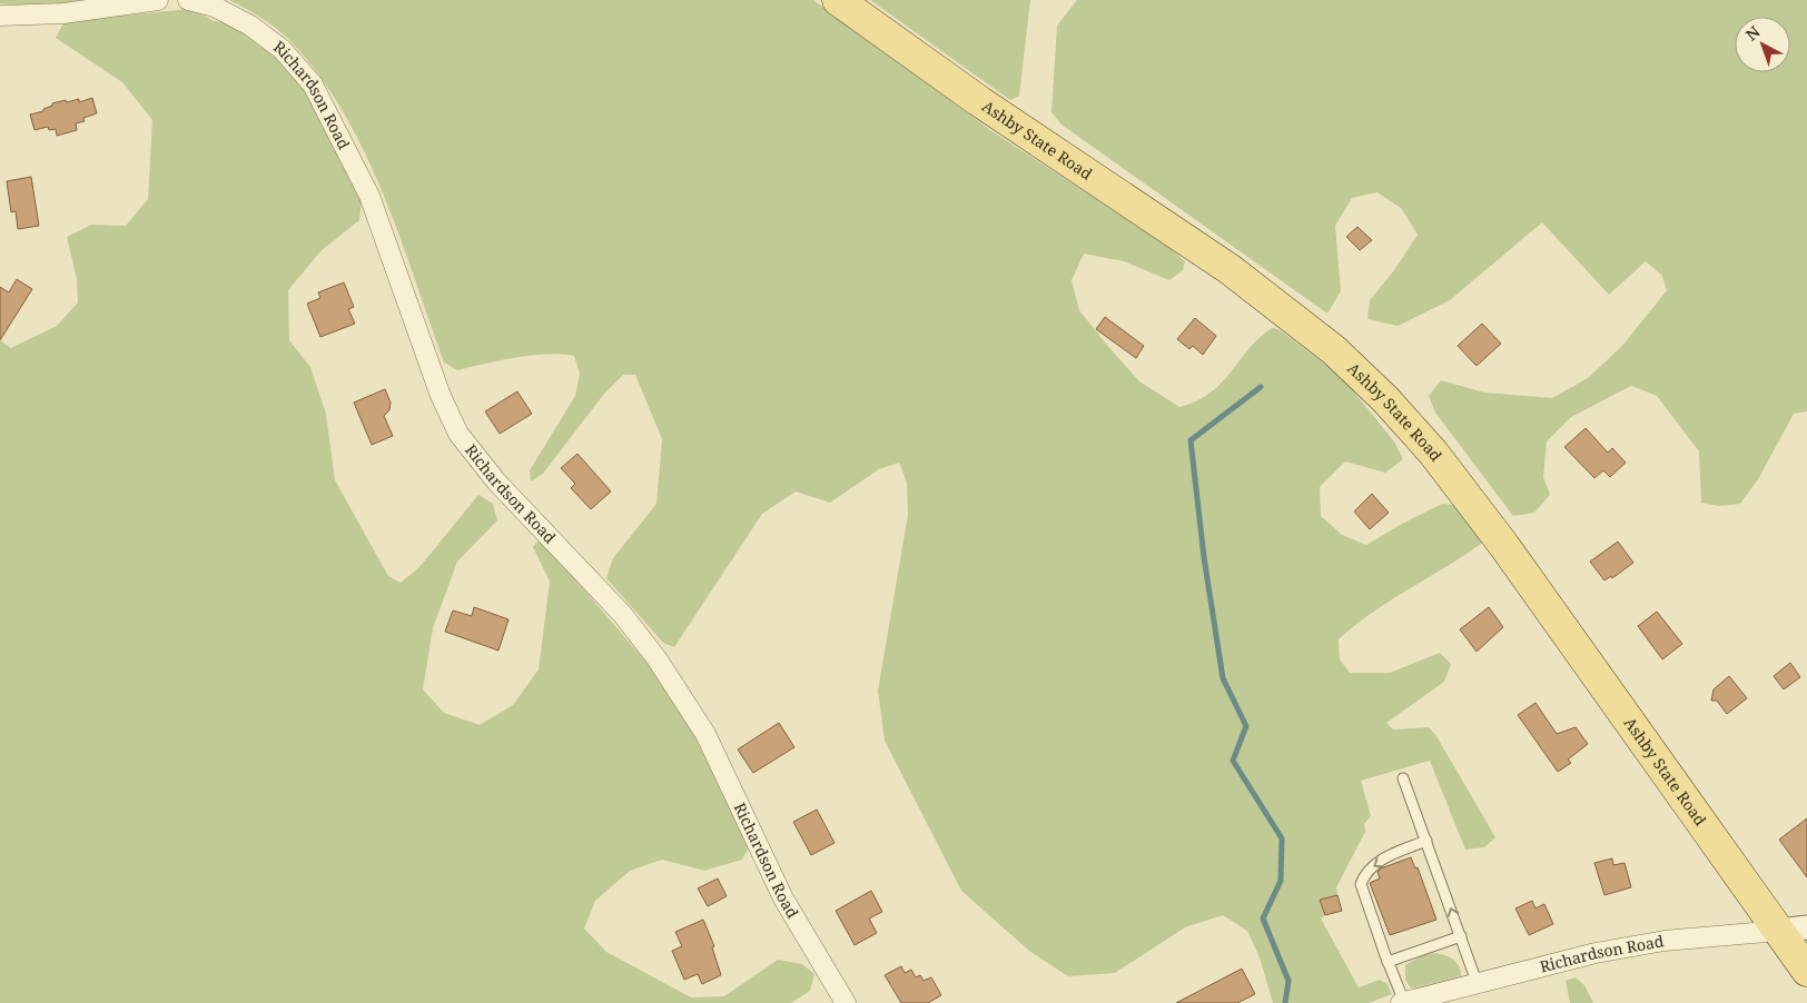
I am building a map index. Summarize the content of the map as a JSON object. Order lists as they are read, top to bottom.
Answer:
{
  "streets": {
    "main road": ["Ashby State Road"],
    "street": ["Richardson Road"]
  },
  "crossings": [
    ["Richardson Road", "Ashby State Road"]
  ],
  "north": "top left"
}
